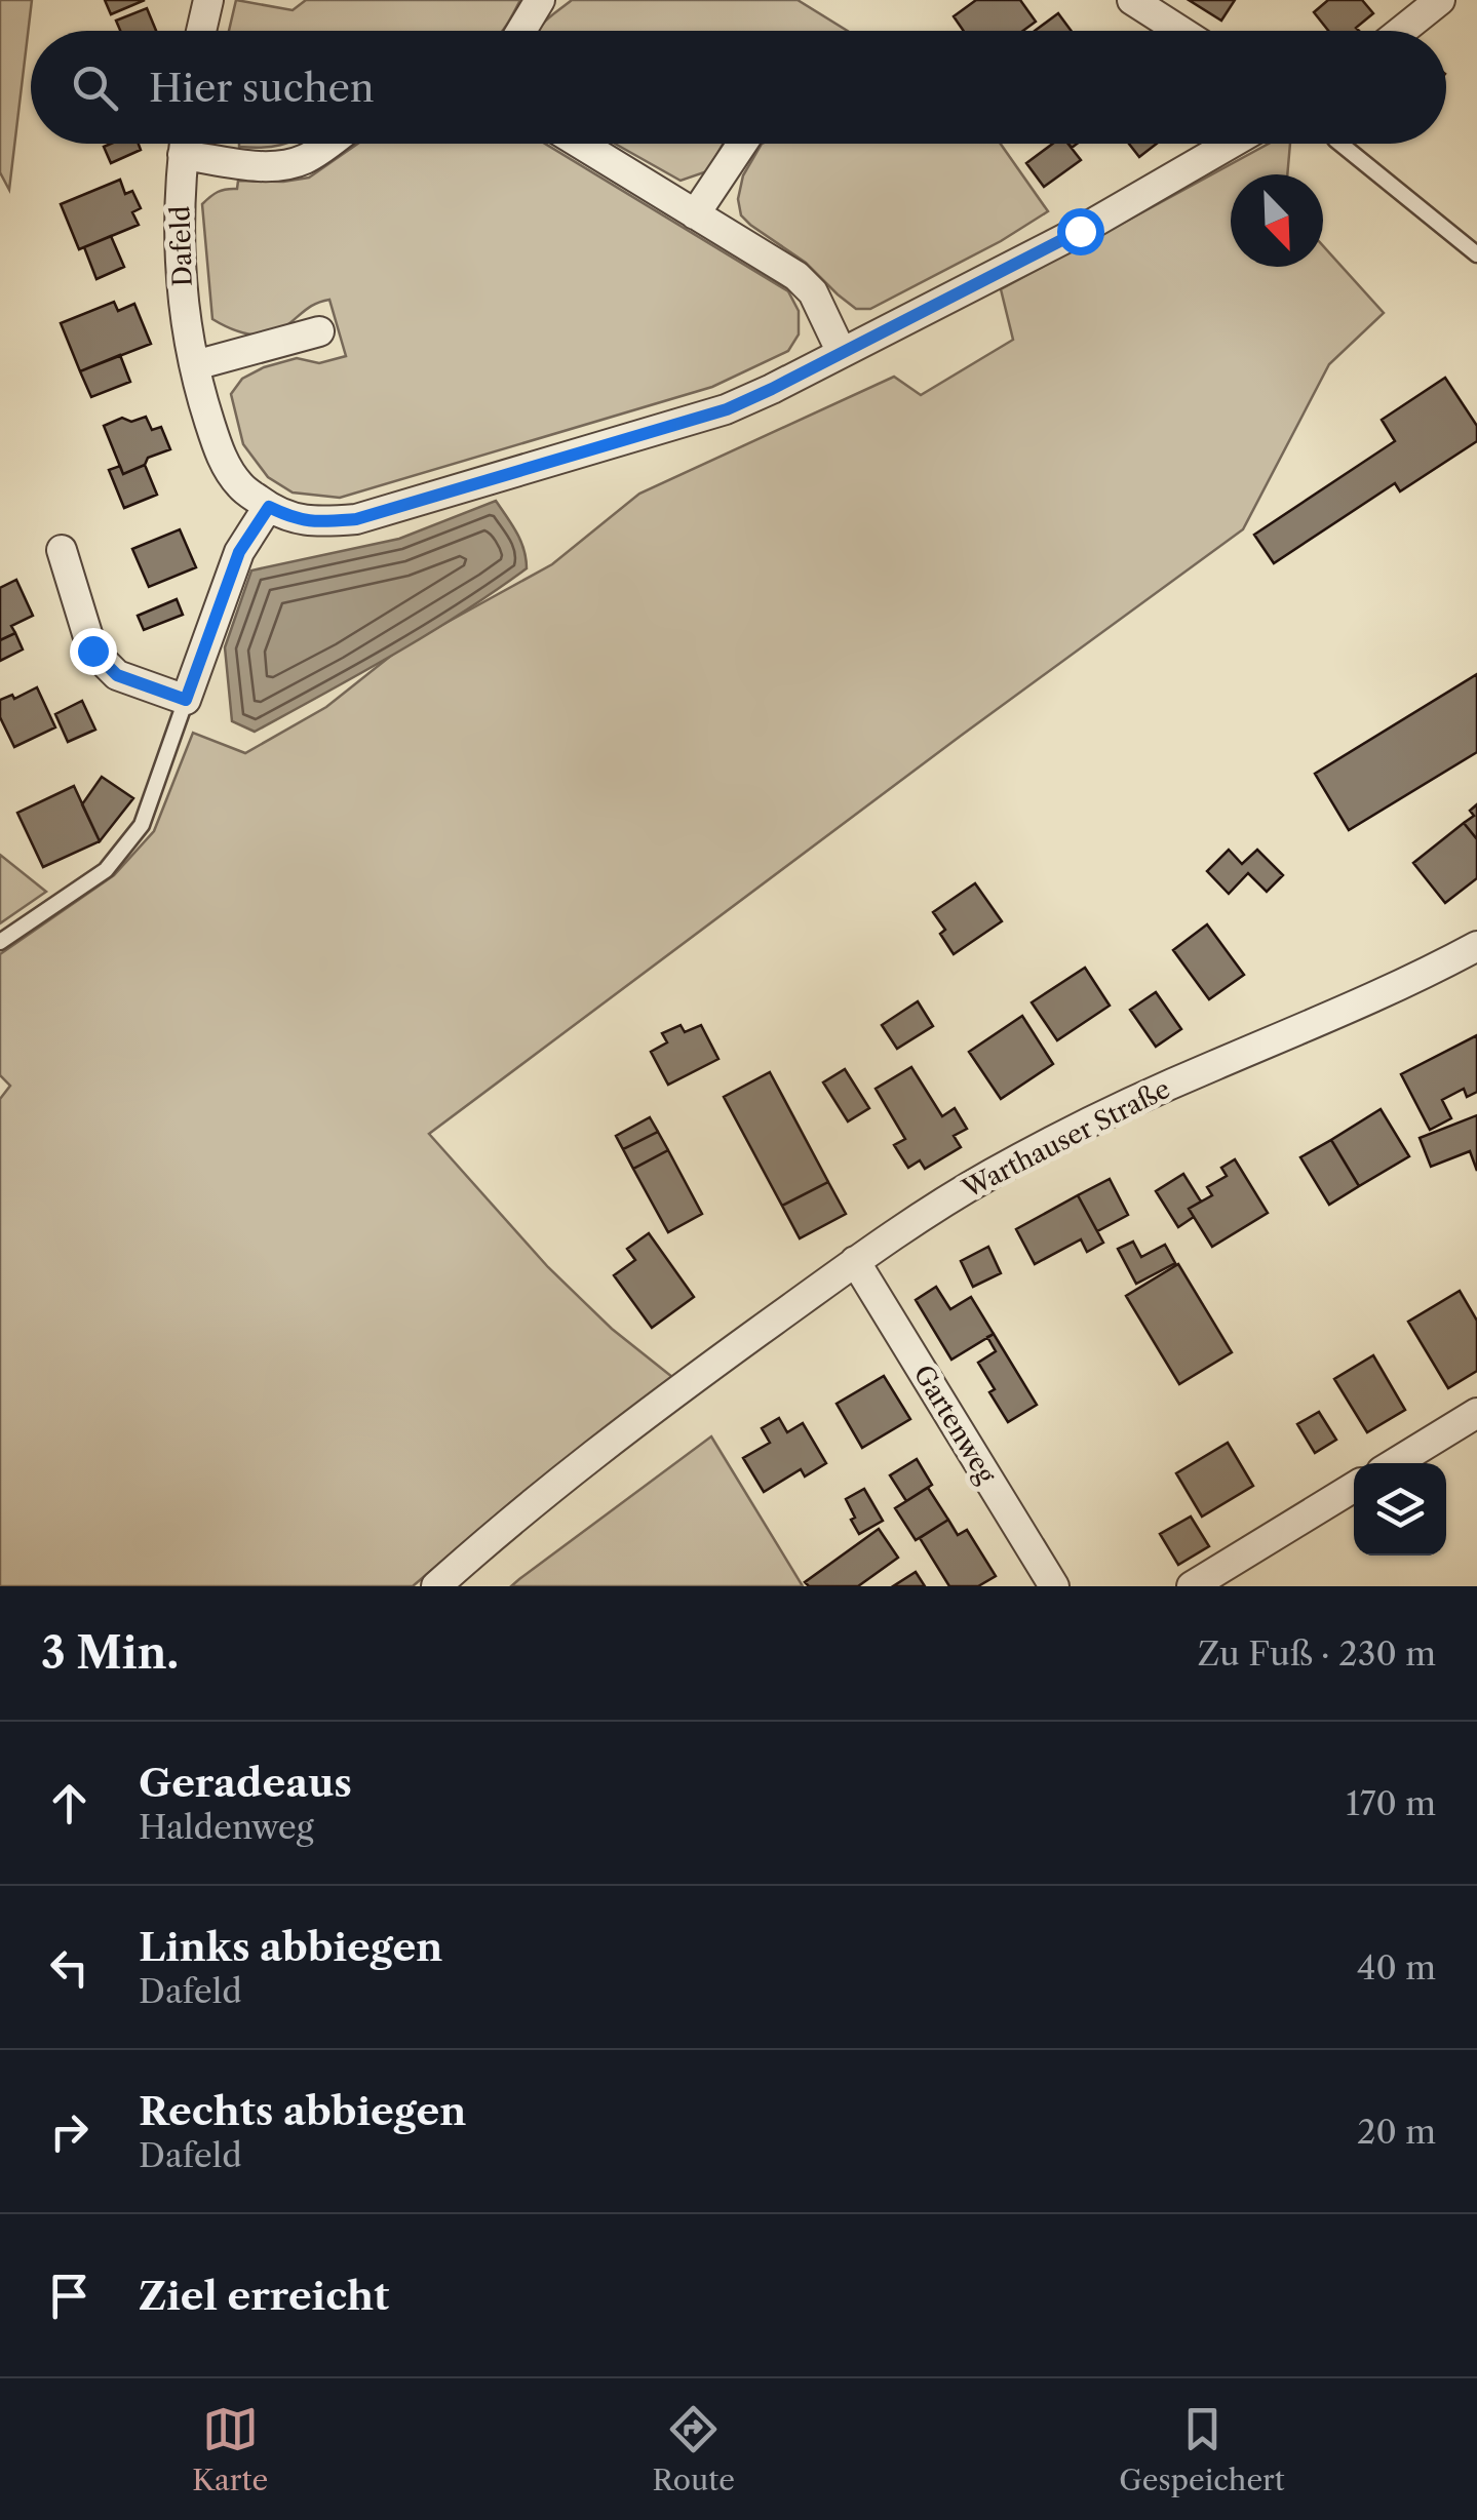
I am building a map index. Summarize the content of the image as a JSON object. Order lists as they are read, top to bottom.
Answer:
{
  "streets": {
    "street": ["Dafeld", "Warthauser Straße", "Gartenweg"]
  },
  "crossings": [
    ["Warthauser Straße", "Gartenweg"]
  ],
  "north": "bottom right",
  "page": {
    "search": "Hier suchen",
    "heading": ["3 Min.", "Zu Fuß · 230 m"],
    "list": [
      ["Geradeaus", "Haldenweg", "170 m"],
      ["Links abbiegen", "Dafeld", "40 m"],
      ["Rechts abbiegen", "Dafeld", "20 m"],
      "Ziel erreicht"
    ],
    "nav": ["Karte", "Route", "Gespeichert"]
  }
}
